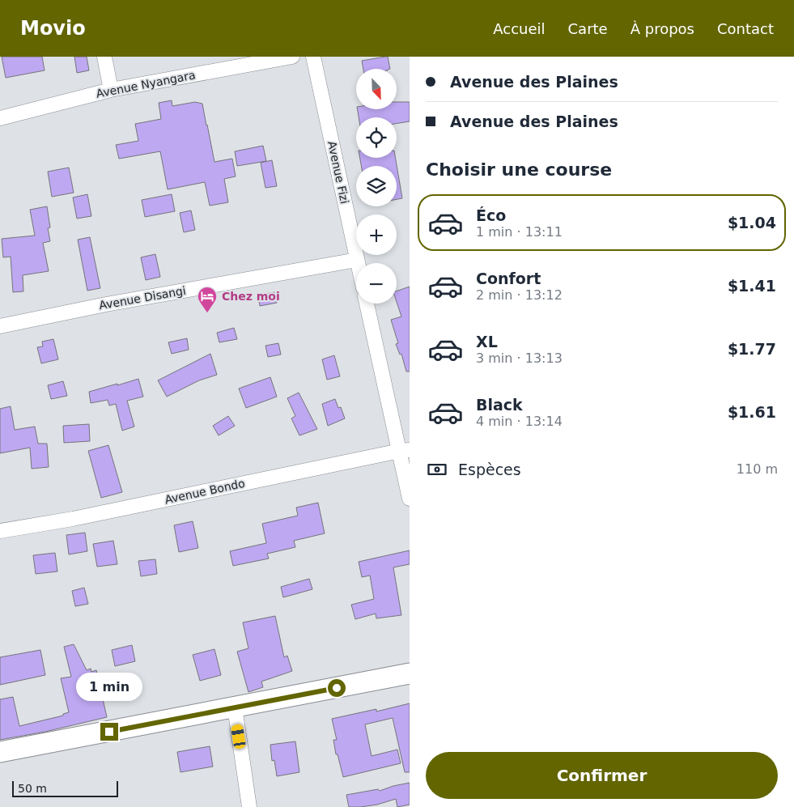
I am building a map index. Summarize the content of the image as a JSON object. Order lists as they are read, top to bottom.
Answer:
{
  "streets": {
    "street": [
      "Avenue Nyangara",
      "Avenue Fizi",
      "Avenue Disangi",
      "Avenue Bondo"
    ]
  },
  "crossings": [
    ["Avenue Fizi", "Avenue Disangi"]
  ],
  "places": {
    "hotel": ["Chez moi"]
  },
  "scale_bar": "50 m",
  "north": "bottom right",
  "page": {
    "header": "Movio",
    "nav": [
      "Accueil",
      "Carte",
      "À propos",
      "Contact"
    ],
    "banner": ["Avenue des Plaines", "Avenue des Plaines"],
    "map_buttons": ["+", "−"],
    "heading": "Choisir une course",
    "list": [
      {
        "name": "Éco",
        "note": "1 min · 13:11",
        "value": "$1.04"
      },
      {
        "name": "Confort",
        "note": "2 min · 13:12",
        "value": "$1.41"
      },
      {
        "name": "XL",
        "note": "3 min · 13:13",
        "value": "$1.77"
      },
      {
        "name": "Black",
        "note": "4 min · 13:14",
        "value": "$1.61"
      }
    ],
    "pay": ["Espèces", "110 m"],
    "bubble": "1 min",
    "buttons": "Confirmer",
    "scale": "50 m"
  }
}
